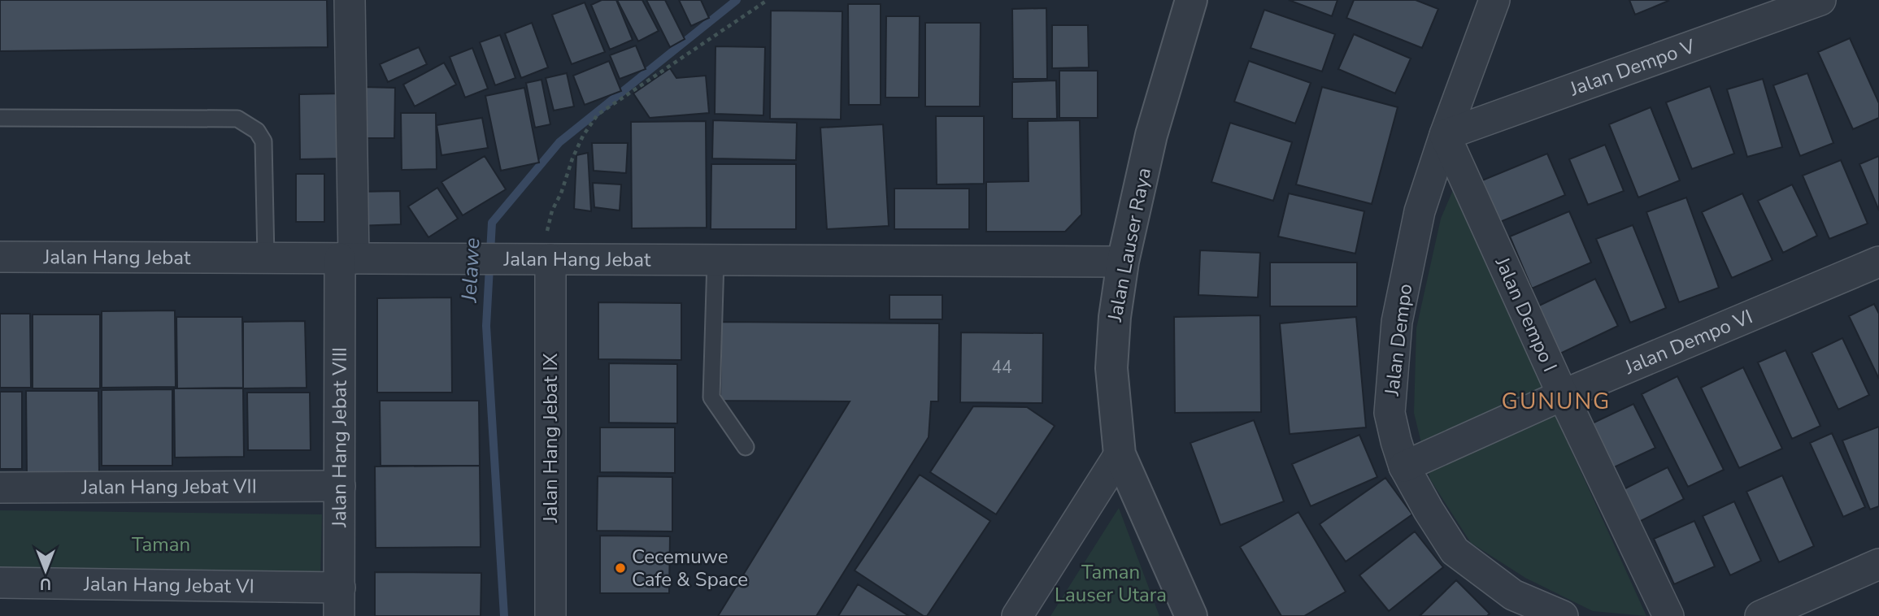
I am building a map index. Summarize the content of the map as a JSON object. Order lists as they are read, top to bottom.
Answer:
{
  "streets": {
    "street": [
      "Jalan Dempo V",
      "Jalan Lauser Raya",
      "Jalan Hang Jebat",
      "Jalan Dempo I",
      "Jalan Dempo",
      "Jalan Dempo VI",
      "Jalan Hang Jebat VIII",
      "Jalan Hang Jebat IX",
      "Jalan Hang Jebat VII",
      "Jalan Hang Jebat VI"
    ]
  },
  "crossings": [
    ["Jalan Dempo V", "Jalan Dempo I"],
    ["Jalan Dempo V", "Jalan Dempo"],
    ["Jalan Lauser Raya", "Jalan Hang Jebat"],
    ["Jalan Hang Jebat", "Jalan Hang Jebat VIII"],
    ["Jalan Hang Jebat", "Jalan Hang Jebat IX"],
    ["Jalan Dempo I", "Jalan Dempo"],
    ["Jalan Dempo I", "Jalan Dempo VI"],
    ["Jalan Dempo", "Jalan Dempo VI"],
    ["Jalan Hang Jebat VIII", "Jalan Hang Jebat VII"],
    ["Jalan Hang Jebat VIII", "Jalan Hang Jebat VI"]
  ],
  "districts": ["GUNUNG"],
  "water": ["Jelawe"],
  "parks": ["Taman", "Taman Lauser Utara"],
  "places": ["Cecemuwe Cafe & Space"],
  "house_numbers": ["44"],
  "north": "bottom"
}
